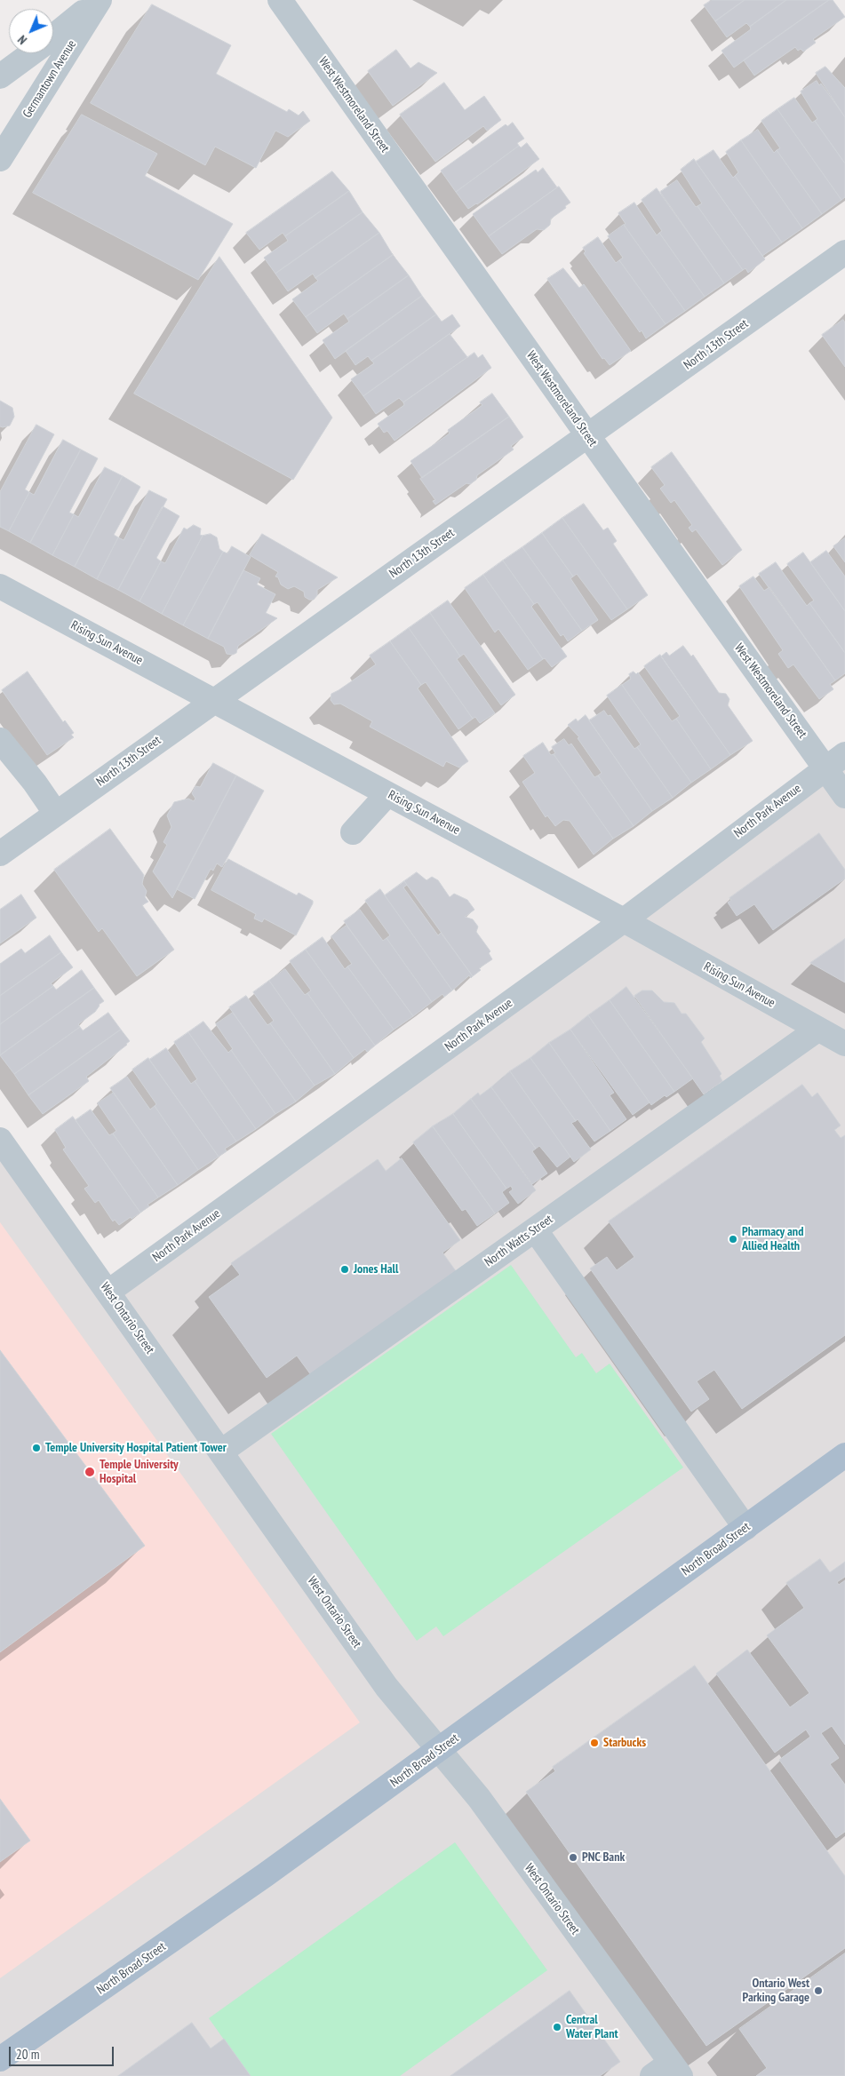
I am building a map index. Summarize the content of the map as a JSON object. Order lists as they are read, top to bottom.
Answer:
{
  "streets": {
    "main road": ["North Broad Street"],
    "street": [
      "Germantown Avenue",
      "West Westmoreland Street",
      "North 13th Street",
      "Rising Sun Avenue",
      "North Park Avenue",
      "North Watts Street",
      "West Ontario Street"
    ]
  },
  "crossings": [
    ["West Westmoreland Street", "North 13th Street"],
    ["West Westmoreland Street", "North Park Avenue"],
    ["North 13th Street", "Rising Sun Avenue"],
    ["Rising Sun Avenue", "North Park Avenue"],
    ["Rising Sun Avenue", "North Watts Street"],
    ["North Park Avenue", "West Ontario Street"],
    ["North Watts Street", "West Ontario Street"],
    ["West Ontario Street", "North Broad Street"]
  ],
  "places": [
    "Pharmacy and Allied Health",
    "Jones Hall",
    "Temple University Hospital Patient Tower",
    "Temple University Hospital",
    "Starbucks",
    "PNC Bank",
    "Ontario West Parking Garage",
    "Central Water Plant"
  ],
  "scale_bar": "20 m",
  "north": "bottom left"
}
